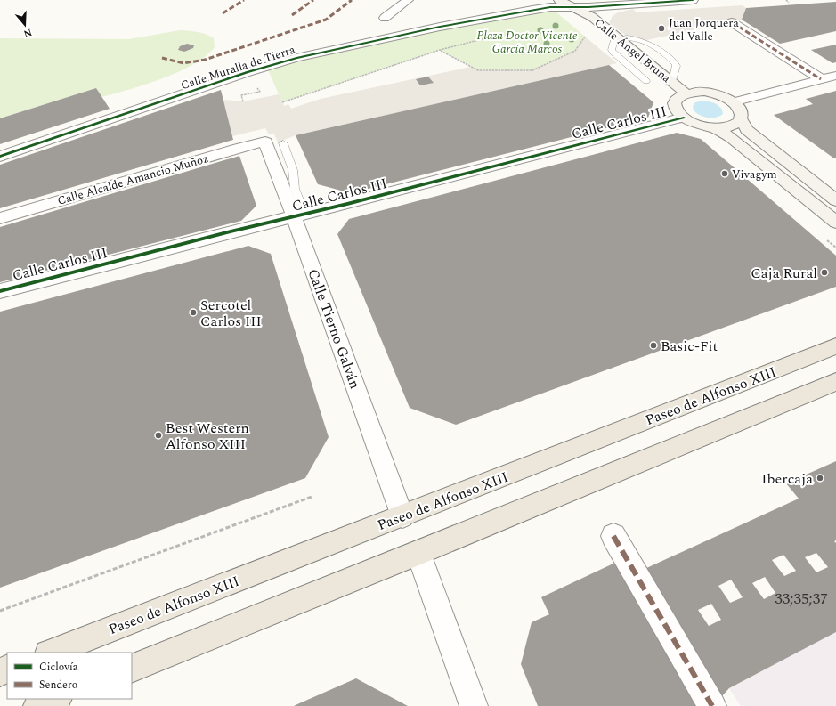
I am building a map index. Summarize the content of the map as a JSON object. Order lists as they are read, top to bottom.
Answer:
{
  "streets": {
    "main road": ["Paseo de Alfonso XIII"],
    "street": [
      "Calle Ángel Bruna",
      "Calle Muralla de Tierra",
      "Calle Carlos III",
      "Calle Alcalde Amancio Muñoz",
      "Calle Tierno Galván"
    ]
  },
  "crossings": [
    ["Calle Ángel Bruna", "Calle Muralla de Tierra"],
    ["Calle Carlos III", "Calle Tierno Galván"],
    ["Calle Alcalde Amancio Muñoz", "Calle Tierno Galván"],
    ["Calle Tierno Galván", "Paseo de Alfonso XIII"]
  ],
  "parks": ["Plaza Doctor Vicente García Marcos"],
  "places": [
    "Juan Jorquera del Valle",
    "Vivagym",
    "Caja Rural",
    "Sercotel Carlos III",
    "Basic-Fit",
    "Best Western Alfonso XIII",
    "Ibercaja"
  ],
  "house_numbers": ["33;35;37"],
  "legend": ["Ciclovía", "Sendero"],
  "north": "bottom"
}
